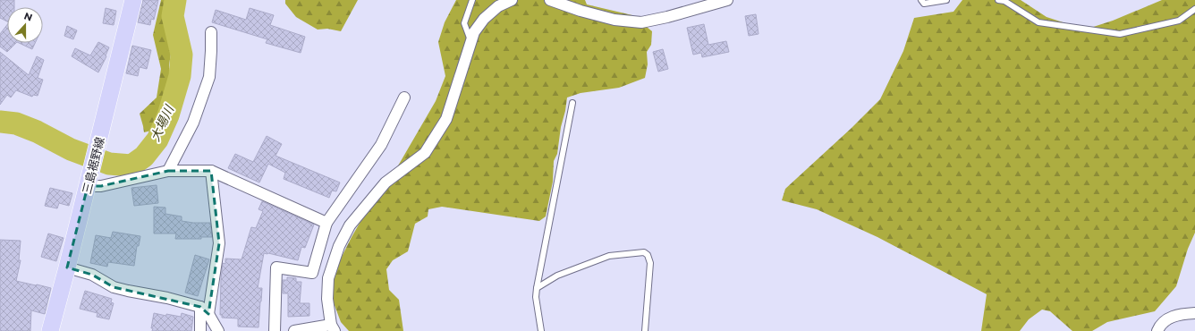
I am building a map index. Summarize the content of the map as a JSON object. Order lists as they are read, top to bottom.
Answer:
{
  "streets": {
    "main road": ["三島裾野線"]
  },
  "water": ["大場川"],
  "north": "top"
}
